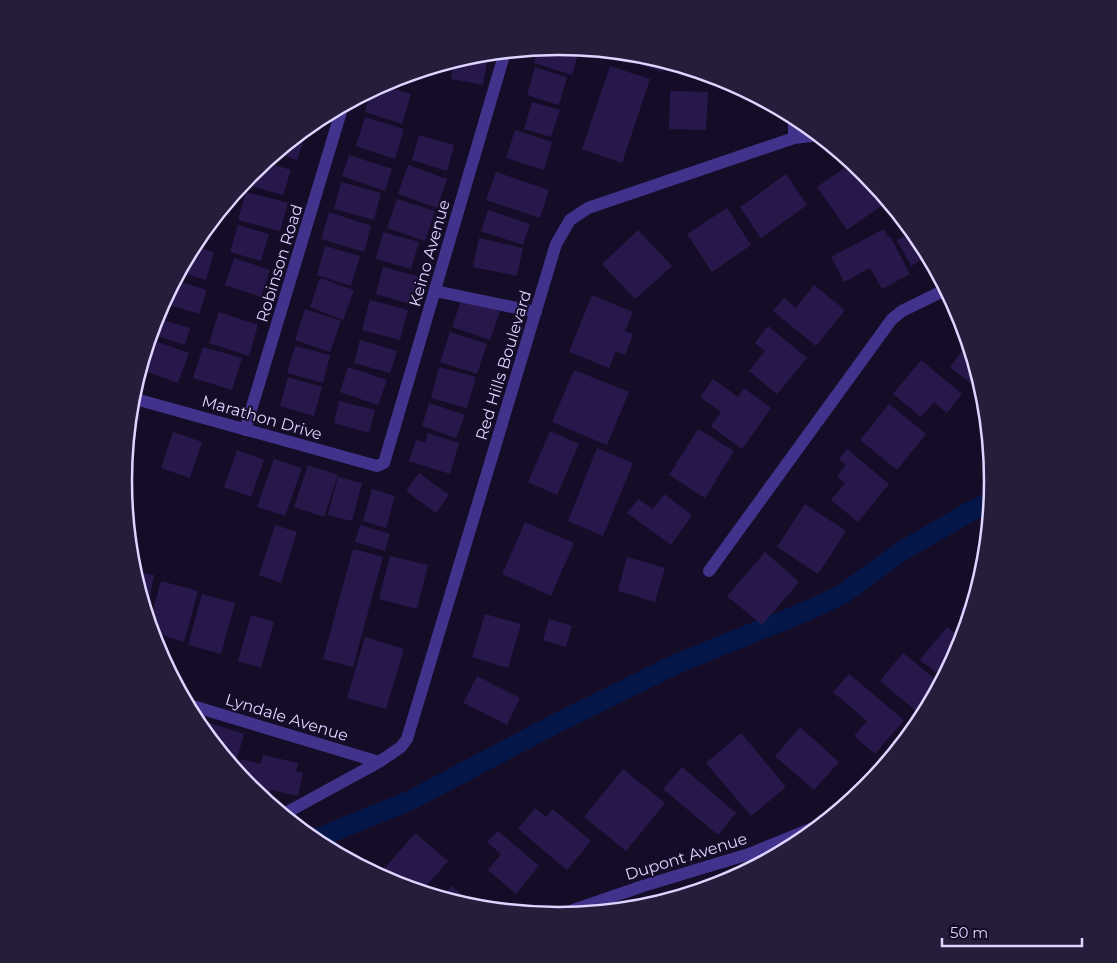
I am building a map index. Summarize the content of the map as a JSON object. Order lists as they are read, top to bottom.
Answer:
{
  "streets": {
    "street": [
      "Keino Avenue",
      "Robinson Road",
      "Red Hills Boulevard",
      "Marathon Drive",
      "Lyndale Avenue",
      "Dupont Avenue"
    ]
  },
  "crossings": [
    ["Keino Avenue", "Marathon Drive"],
    ["Robinson Road", "Marathon Drive"],
    ["Red Hills Boulevard", "Lyndale Avenue"]
  ],
  "scale_bar": "50 m"
}
